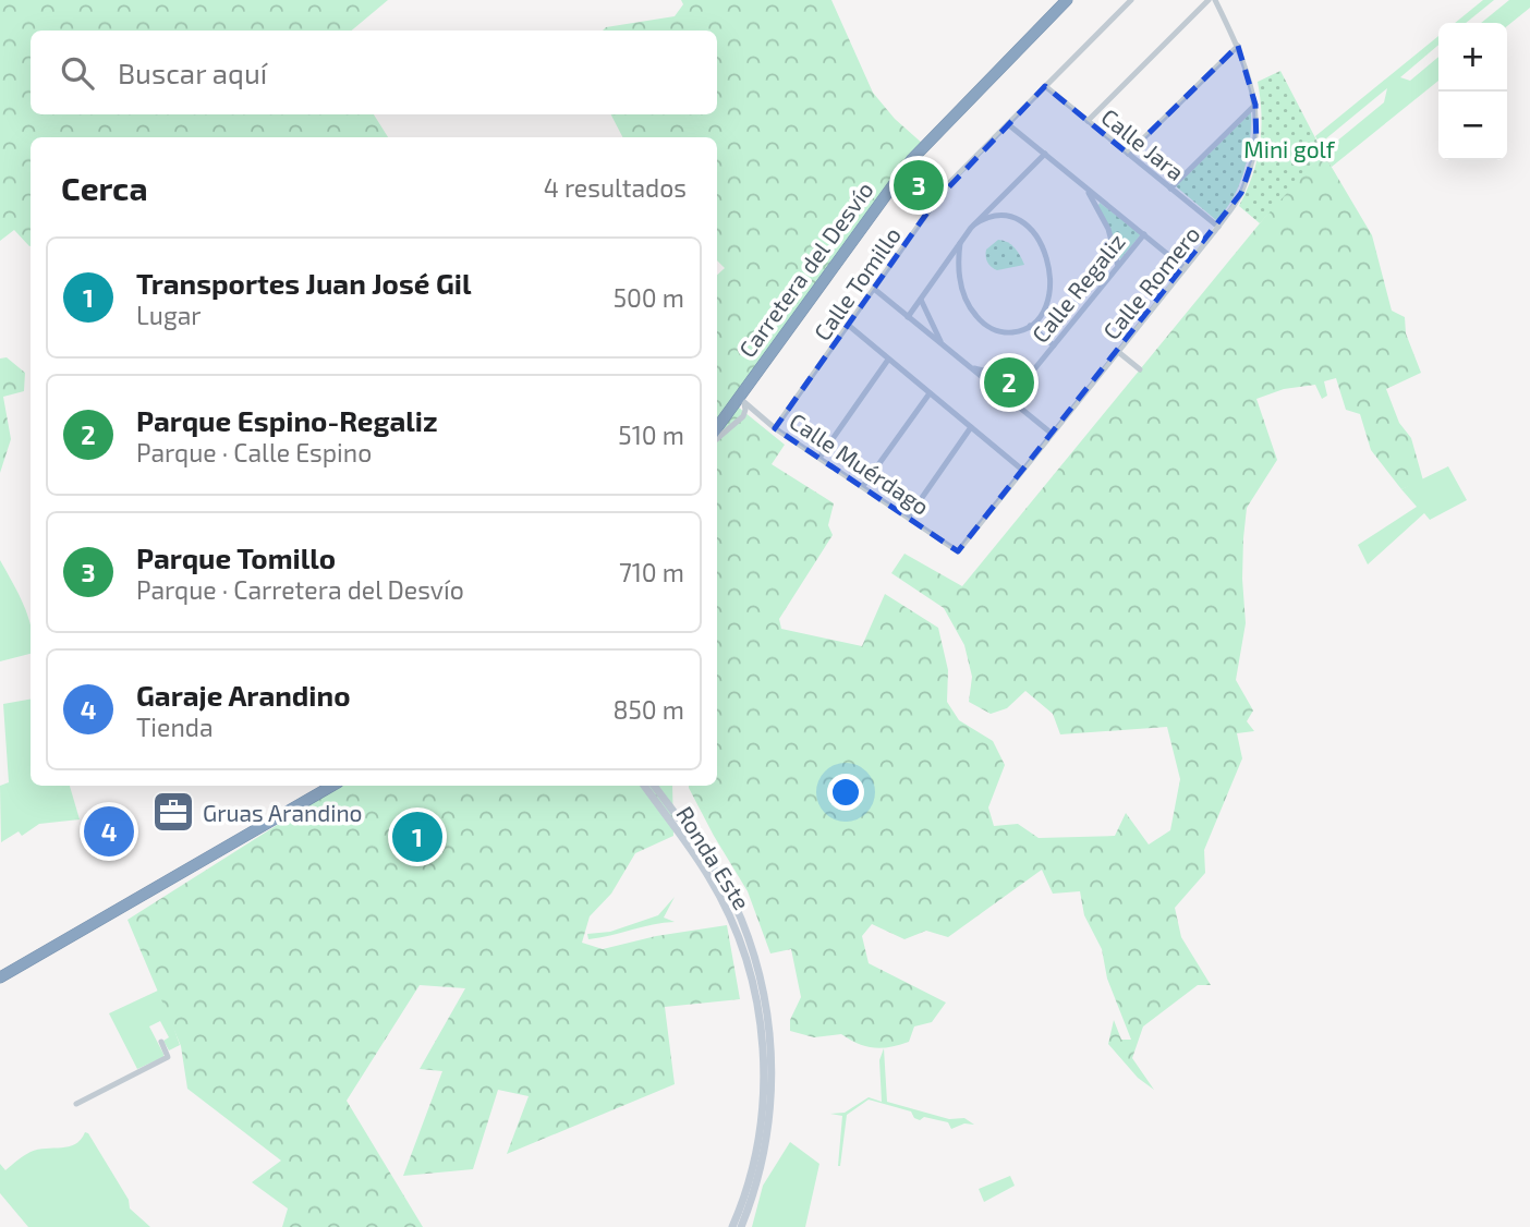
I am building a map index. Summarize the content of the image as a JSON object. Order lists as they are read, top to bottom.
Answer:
{
  "streets": {
    "highway": ["Carretera del Desvío"],
    "main road": ["Ronda Este"],
    "street": [
      "Calle Jara",
      "Calle Romero",
      "Calle Tomillo",
      "Calle Regaliz",
      "Calle Muérdago"
    ]
  },
  "crossings": [
    ["Calle Jara", "Calle Romero"],
    ["Calle Jara", "Calle Tomillo"],
    ["Carretera del Desvío", "Calle Muérdago"],
    ["Calle Romero", "Calle Muérdago"],
    ["Calle Tomillo", "Calle Muérdago"]
  ],
  "parks": ["Mini golf"],
  "places": {
    "office": ["Gruas Arandino"]
  },
  "page": {
    "map_buttons": ["+", "−"],
    "search": "Buscar aquí",
    "heading": ["Cerca", "4 resultados"],
    "pins": [
      "3",
      "2",
      "4",
      "1"
    ],
    "list": [
      {
        "mark": "1",
        "name": "Transportes Juan José Gil",
        "note": "Lugar",
        "value": "500 m"
      },
      {
        "mark": "2",
        "name": "Parque Espino-Regaliz",
        "note": "Parque · Calle Espino",
        "value": "510 m"
      },
      {
        "mark": "3",
        "name": "Parque Tomillo",
        "note": "Parque · Carretera del Desvío",
        "value": "710 m"
      },
      {
        "mark": "4",
        "name": "Garaje Arandino",
        "note": "Tienda",
        "value": "850 m"
      }
    ]
  }
}
